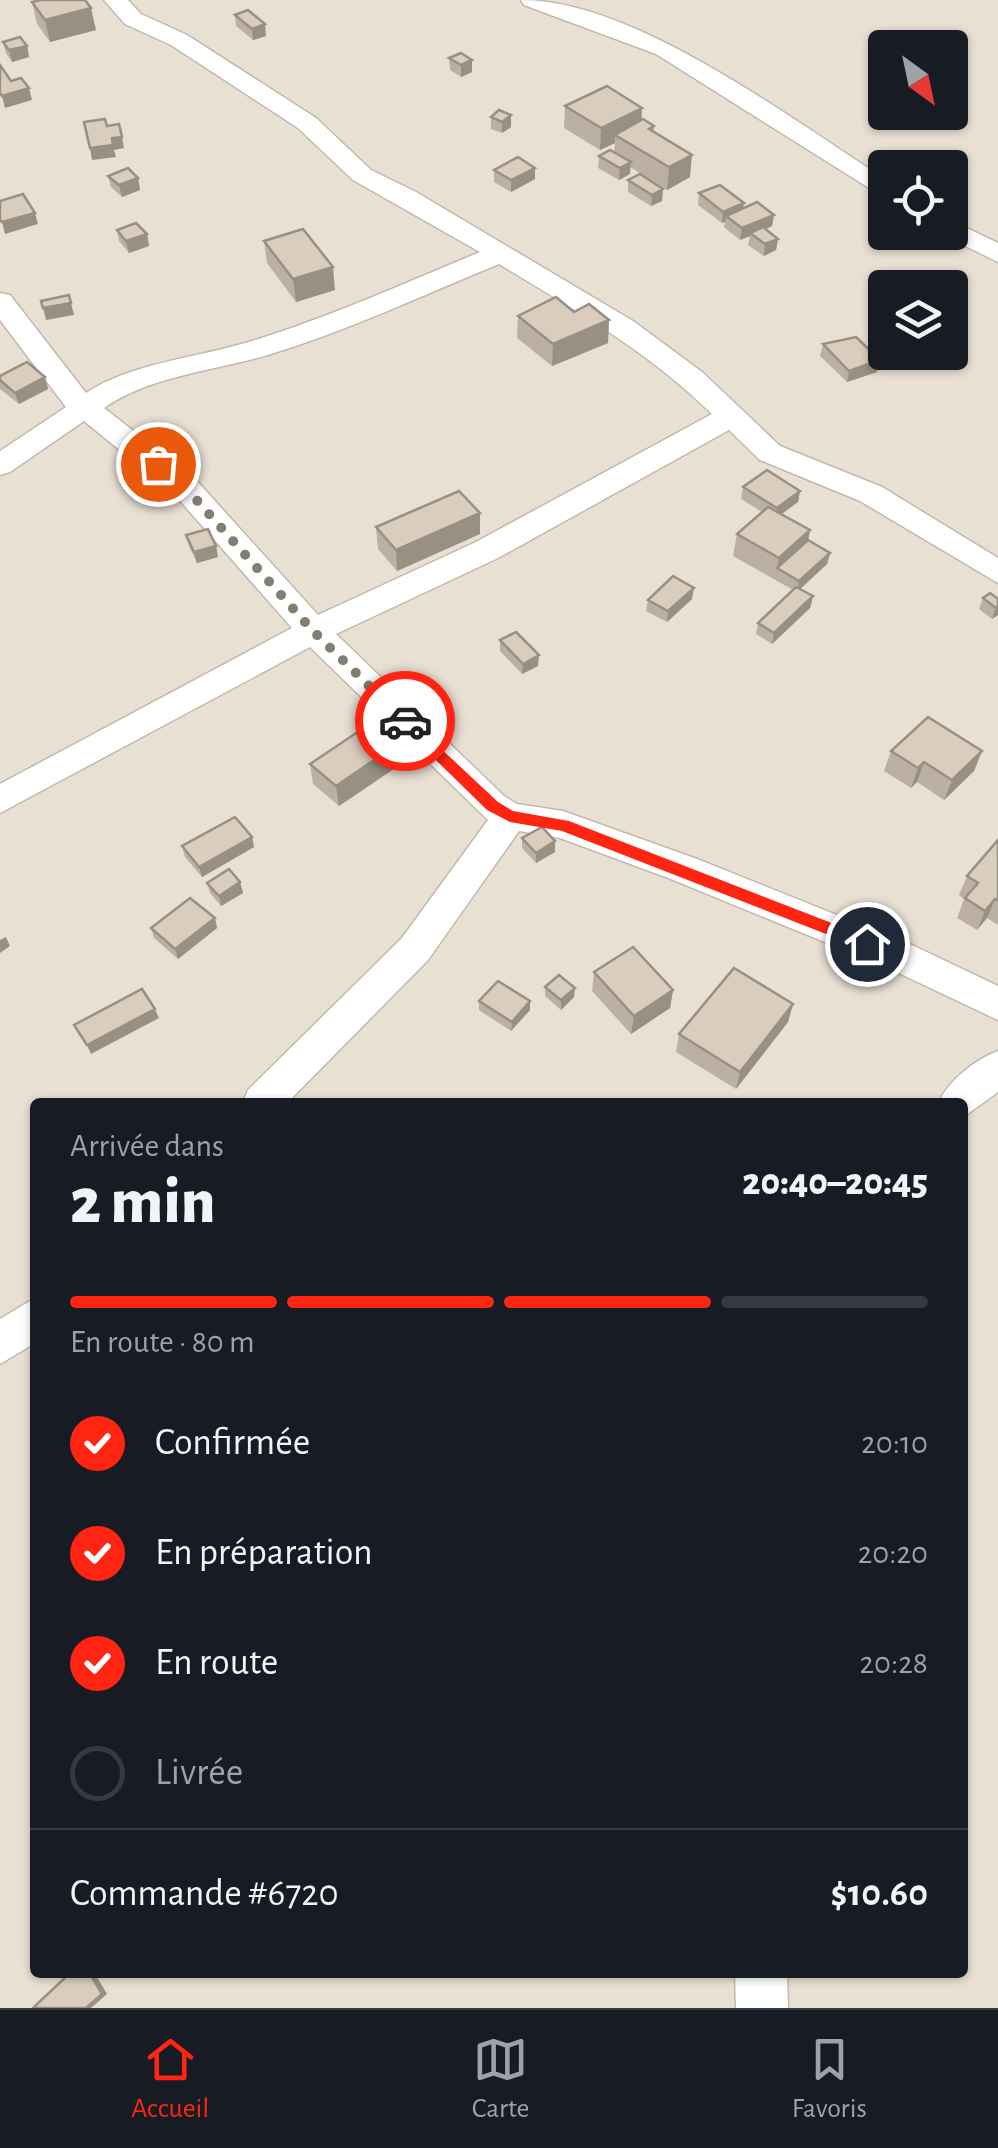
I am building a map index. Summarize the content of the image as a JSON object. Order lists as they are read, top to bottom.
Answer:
{
  "north": "bottom right",
  "page": {
    "heading": ["2 min", "Arrivée dans", "20:40–20:45"],
    "panel": ["Commande #6720", "$10.60"],
    "bar": "En route · 80 m",
    "list": [
      ["Confirmée", "20:10"],
      ["En préparation", "20:20"],
      ["En route", "20:28"],
      "Livrée"
    ],
    "tabs": ["Accueil", "Carte", "Favoris"]
  }
}
